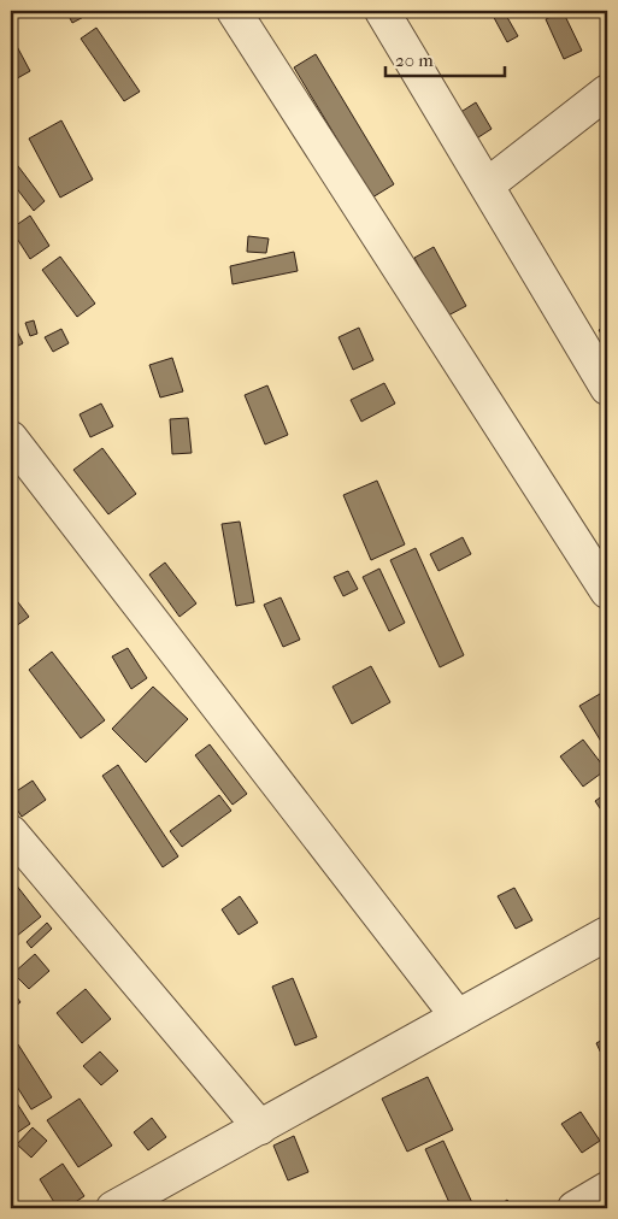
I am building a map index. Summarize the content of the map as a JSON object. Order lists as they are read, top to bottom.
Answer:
{
  "scale_bar": "20 m"
}
